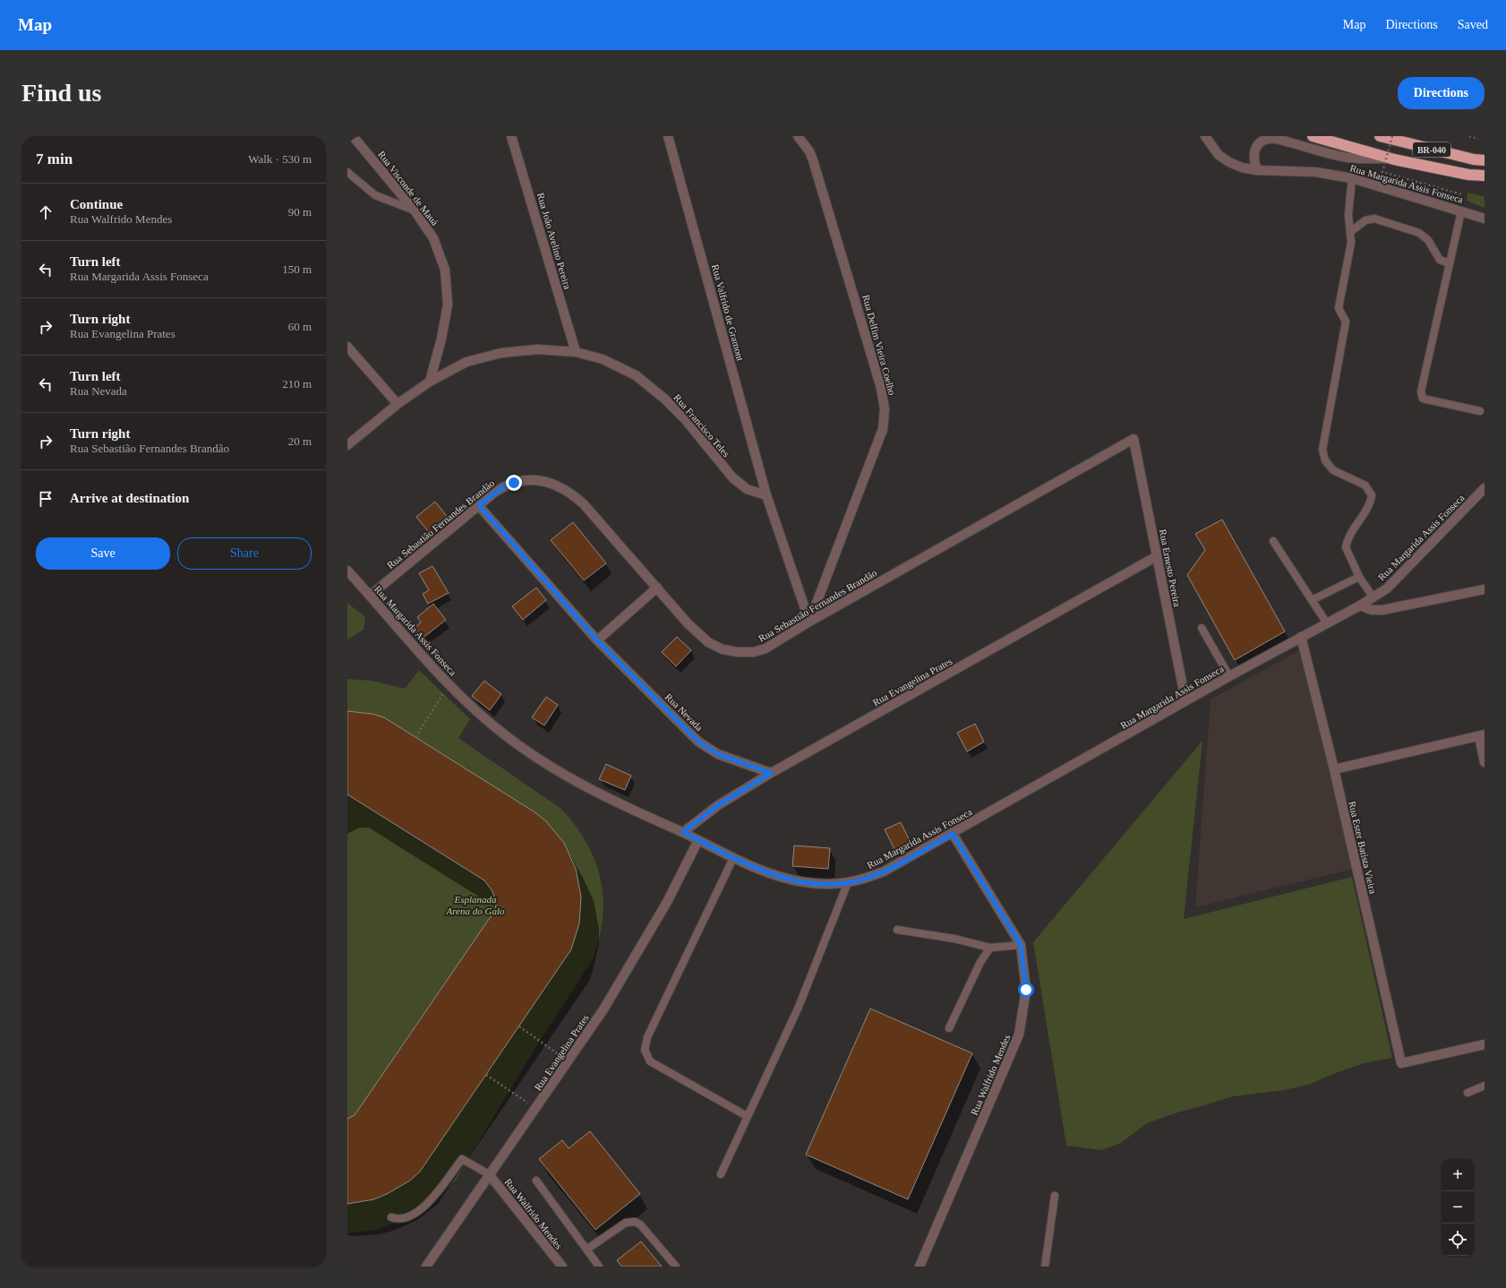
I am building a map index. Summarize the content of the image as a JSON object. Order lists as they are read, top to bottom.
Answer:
{
  "streets": {
    "highway": ["BR-040"],
    "street": [
      "Rua Margarida Assis Fonseca",
      "Rua Visconde de Mauá",
      "Rua João Avelino Pereira",
      "Rua Valfrido de Gramont",
      "Rua Delfim Vieira Coelho",
      "Rua Francisco Teles",
      "Rua Sebastião Fernandes Brandão",
      "Rua Ernesto Pereira",
      "Rua Evangelina Prates",
      "Rua Nevada",
      "Rua Ester Batista Vieira",
      "Rua Walfrido Mendes"
    ]
  },
  "crossings": [
    ["BR-040", "Rua Margarida Assis Fonseca"],
    ["Rua Margarida Assis Fonseca", "Rua Sebastião Fernandes Brandão"],
    ["Rua Margarida Assis Fonseca", "Rua Ernesto Pereira"],
    ["Rua Margarida Assis Fonseca", "Rua Evangelina Prates"],
    ["Rua Margarida Assis Fonseca", "Rua Ester Batista Vieira"],
    ["Rua Margarida Assis Fonseca", "Rua Walfrido Mendes"],
    ["Rua Visconde de Mauá", "Rua Francisco Teles"],
    ["Rua João Avelino Pereira", "Rua Francisco Teles"],
    ["Rua Valfrido de Gramont", "Rua Francisco Teles"],
    ["Rua Delfim Vieira Coelho", "Rua Sebastião Fernandes Brandão"],
    ["Rua Sebastião Fernandes Brandão", "Rua Ernesto Pereira"],
    ["Rua Sebastião Fernandes Brandão", "Rua Nevada"],
    ["Rua Ernesto Pereira", "Rua Evangelina Prates"],
    ["Rua Evangelina Prates", "Rua Nevada"],
    ["Rua Evangelina Prates", "Rua Walfrido Mendes"]
  ],
  "parks": ["Esplanada Arena do Galo"],
  "page": {
    "header": "Map",
    "nav": ["Map", "Directions", "Saved"],
    "buttons": [
      "Directions",
      ["Save", "Share"]
    ],
    "title": "Find us",
    "heading": ["7 min", "Walk · 530 m"],
    "list": [
      ["Continue", "Rua Walfrido Mendes", "90 m"],
      ["Turn left", "Rua Margarida Assis Fonseca", "150 m"],
      ["Turn right", "Rua Evangelina Prates", "60 m"],
      ["Turn left", "Rua Nevada", "210 m"],
      ["Turn right", "Rua Sebastião Fernandes Brandão", "20 m"],
      "Arrive at destination"
    ],
    "map_buttons": ["+", "−"]
  }
}
